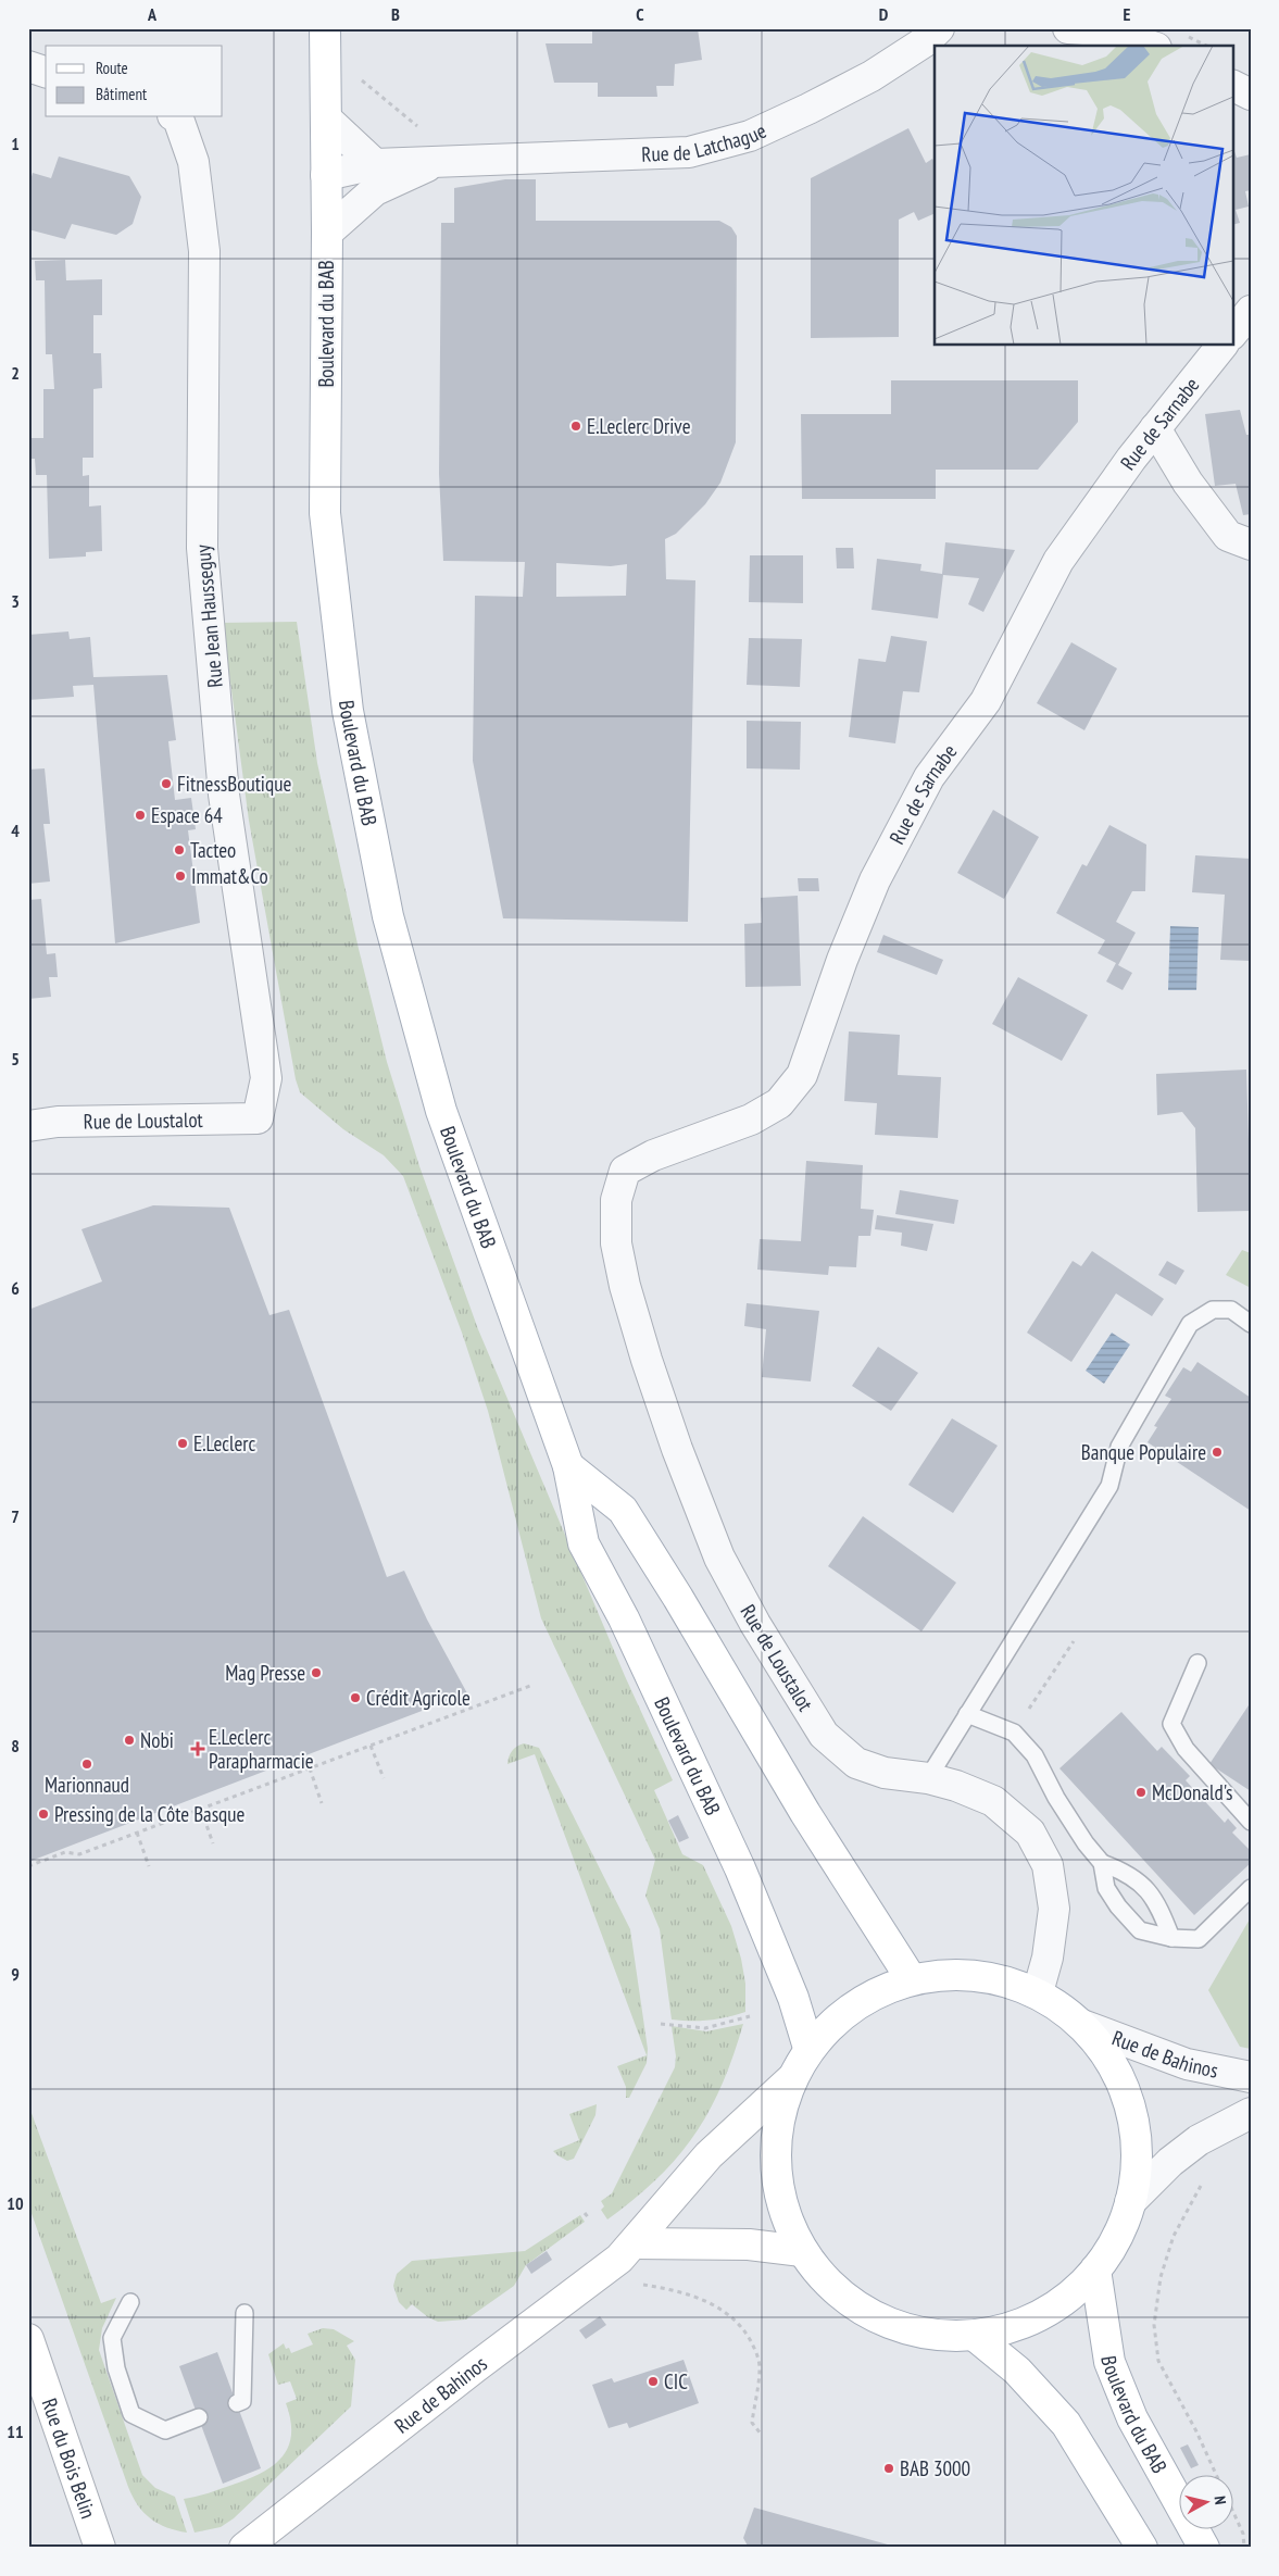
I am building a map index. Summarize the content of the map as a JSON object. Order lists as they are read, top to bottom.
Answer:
{
  "streets": {
    "main road": ["Boulevard du BAB", "Rue de Bahinos", "Rue du Bois Belin"],
    "street": [
      "Rue de Latchague",
      "Rue de Sarnabe",
      "Rue Jean Hausseguy",
      "Rue de Loustalot"
    ]
  },
  "crossings": [
    ["Rue de Latchague", "Boulevard du BAB"],
    ["Rue de Sarnabe", "Rue de Loustalot"],
    ["Rue Jean Hausseguy", "Rue de Loustalot"]
  ],
  "places": {
    "other": [
      "E.Leclerc Drive",
      "FitnessBoutique",
      "Espace 64",
      "Tacteo",
      "Immat&Co",
      "E.Leclerc",
      "Banque Populaire",
      "Mag Presse",
      "Crédit Agricole",
      "Nobi",
      "Marionnaud",
      "McDonald's",
      "Pressing de la Côte Basque",
      "CIC",
      "BAB 3000"
    ],
    "health": ["E.Leclerc Parapharmacie"]
  },
  "legend": ["Route", "Bâtiment"],
  "north": "right",
  "grid": {
    "columns": [
      "A",
      "B",
      "C",
      "D",
      "E"
    ],
    "rows": [
      "1",
      "2",
      "3",
      "4",
      "5",
      "6",
      "7",
      "8",
      "9",
      "10",
      "11"
    ]
  }
}
